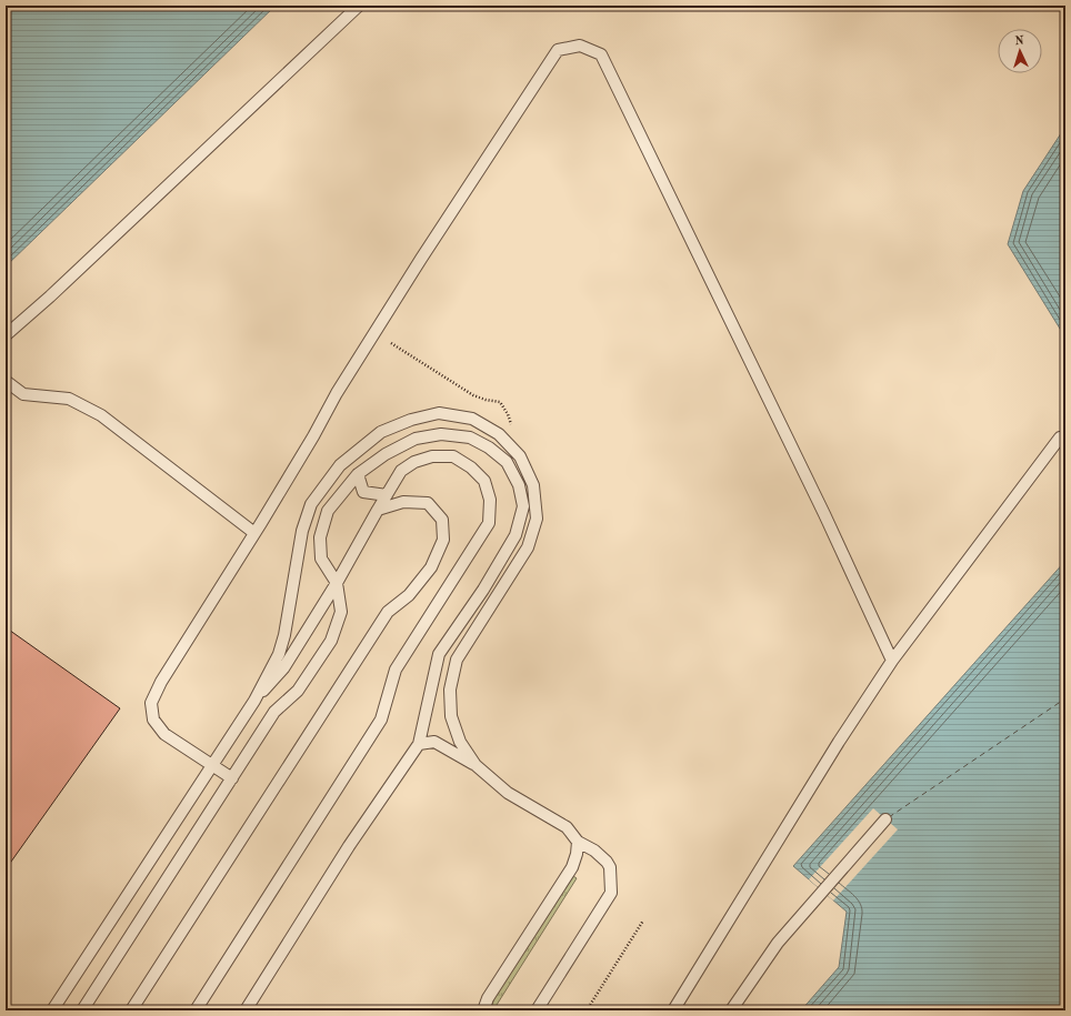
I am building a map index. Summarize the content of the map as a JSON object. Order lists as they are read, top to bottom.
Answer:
{
  "north": "top"
}
